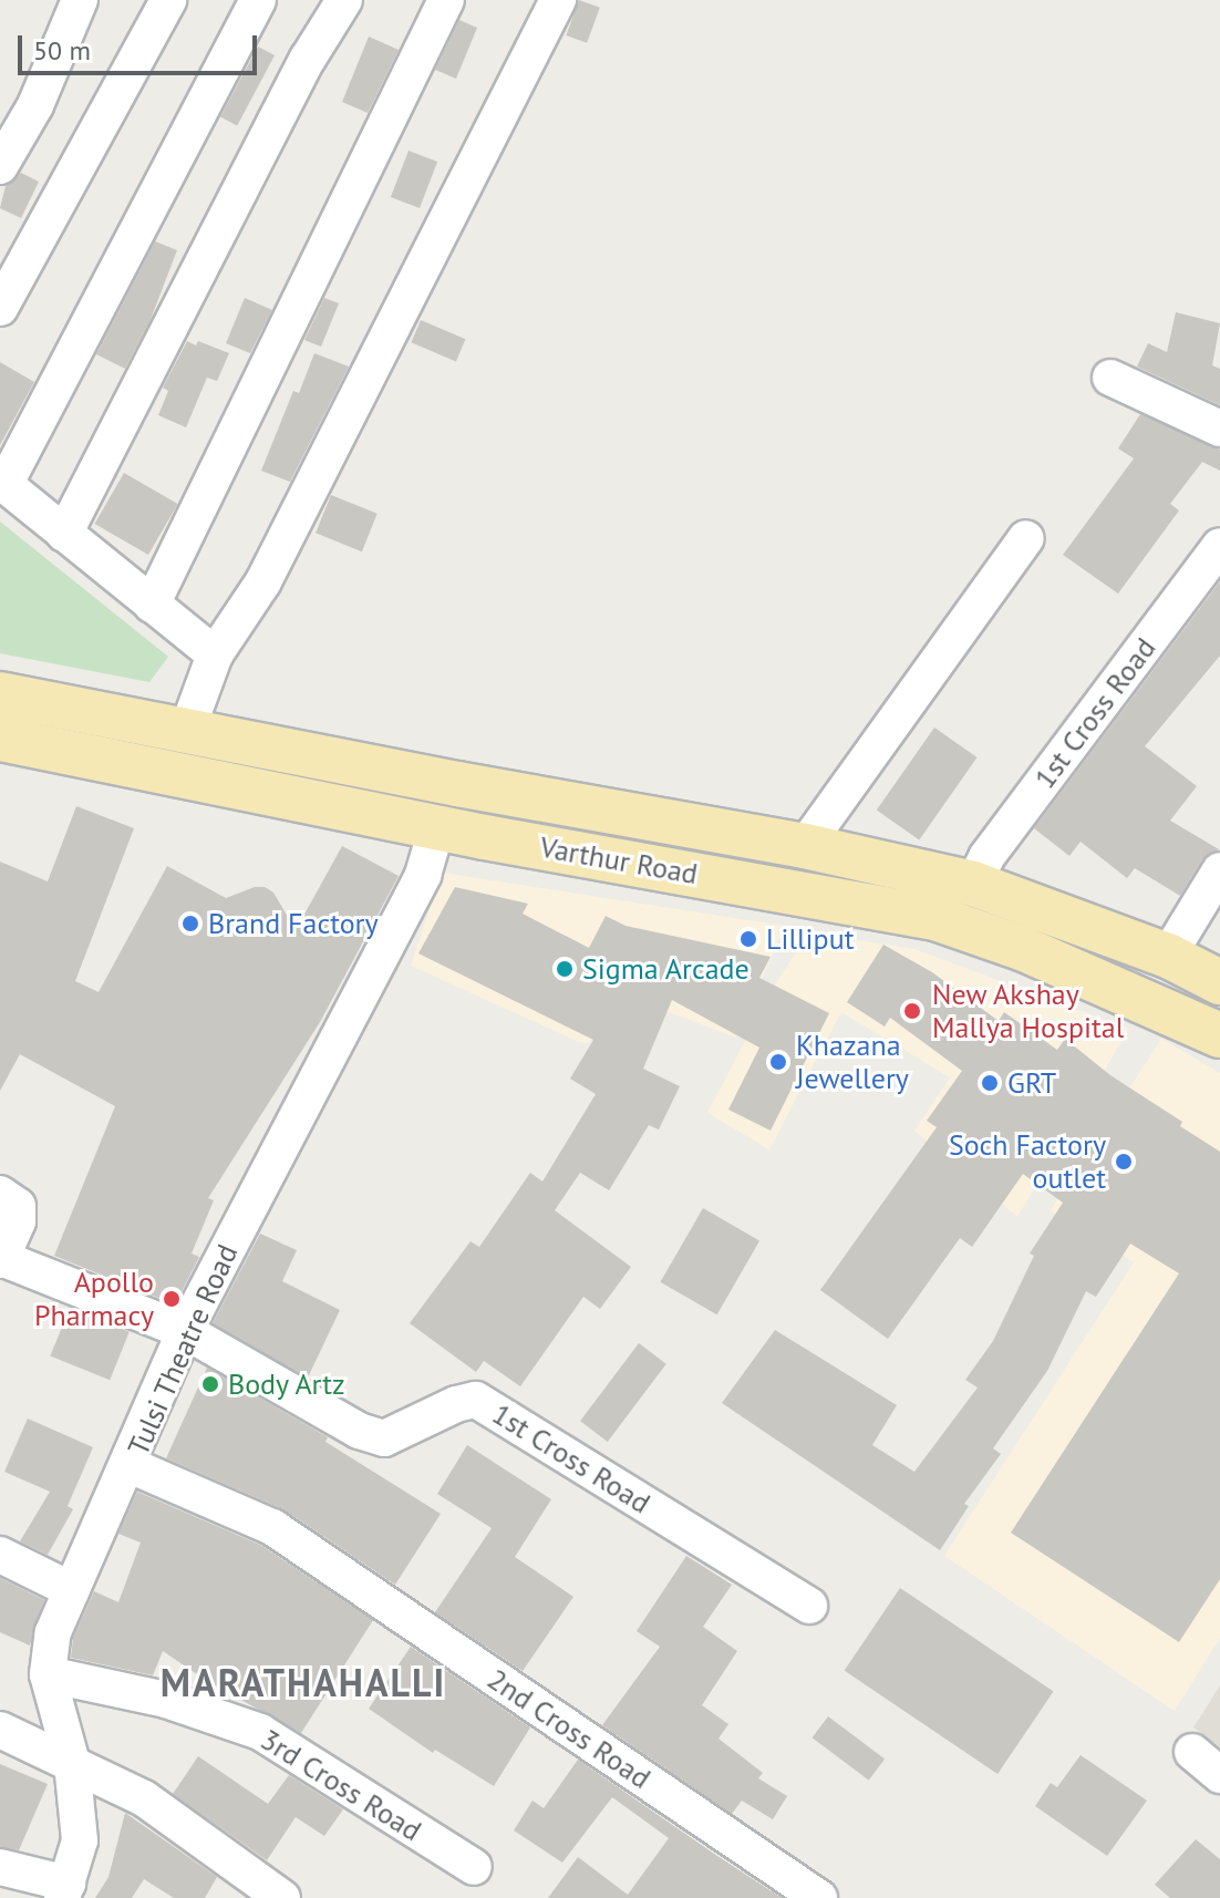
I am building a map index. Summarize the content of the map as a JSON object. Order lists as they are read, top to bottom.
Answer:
{
  "streets": {
    "main road": ["Varthur Road"],
    "street": [
      "1st Cross Road",
      "Tulsi Theatre Road",
      "2nd Cross Road",
      "3rd Cross Road"
    ]
  },
  "crossings": [
    ["1st Cross Road", "Varthur Road"],
    ["1st Cross Road", "Tulsi Theatre Road"],
    ["Varthur Road", "Tulsi Theatre Road"],
    ["Tulsi Theatre Road", "2nd Cross Road"],
    ["Tulsi Theatre Road", "3rd Cross Road"]
  ],
  "districts": ["MARATHAHALLI"],
  "places": [
    "Brand Factory",
    "Lilliput",
    "Sigma Arcade",
    "New Akshay Mallya Hospital",
    "Khazana Jewellery",
    "GRT",
    "Soch Factory outlet",
    "Apollo Pharmacy",
    "Body Artz"
  ],
  "scale_bar": "50 m"
}
